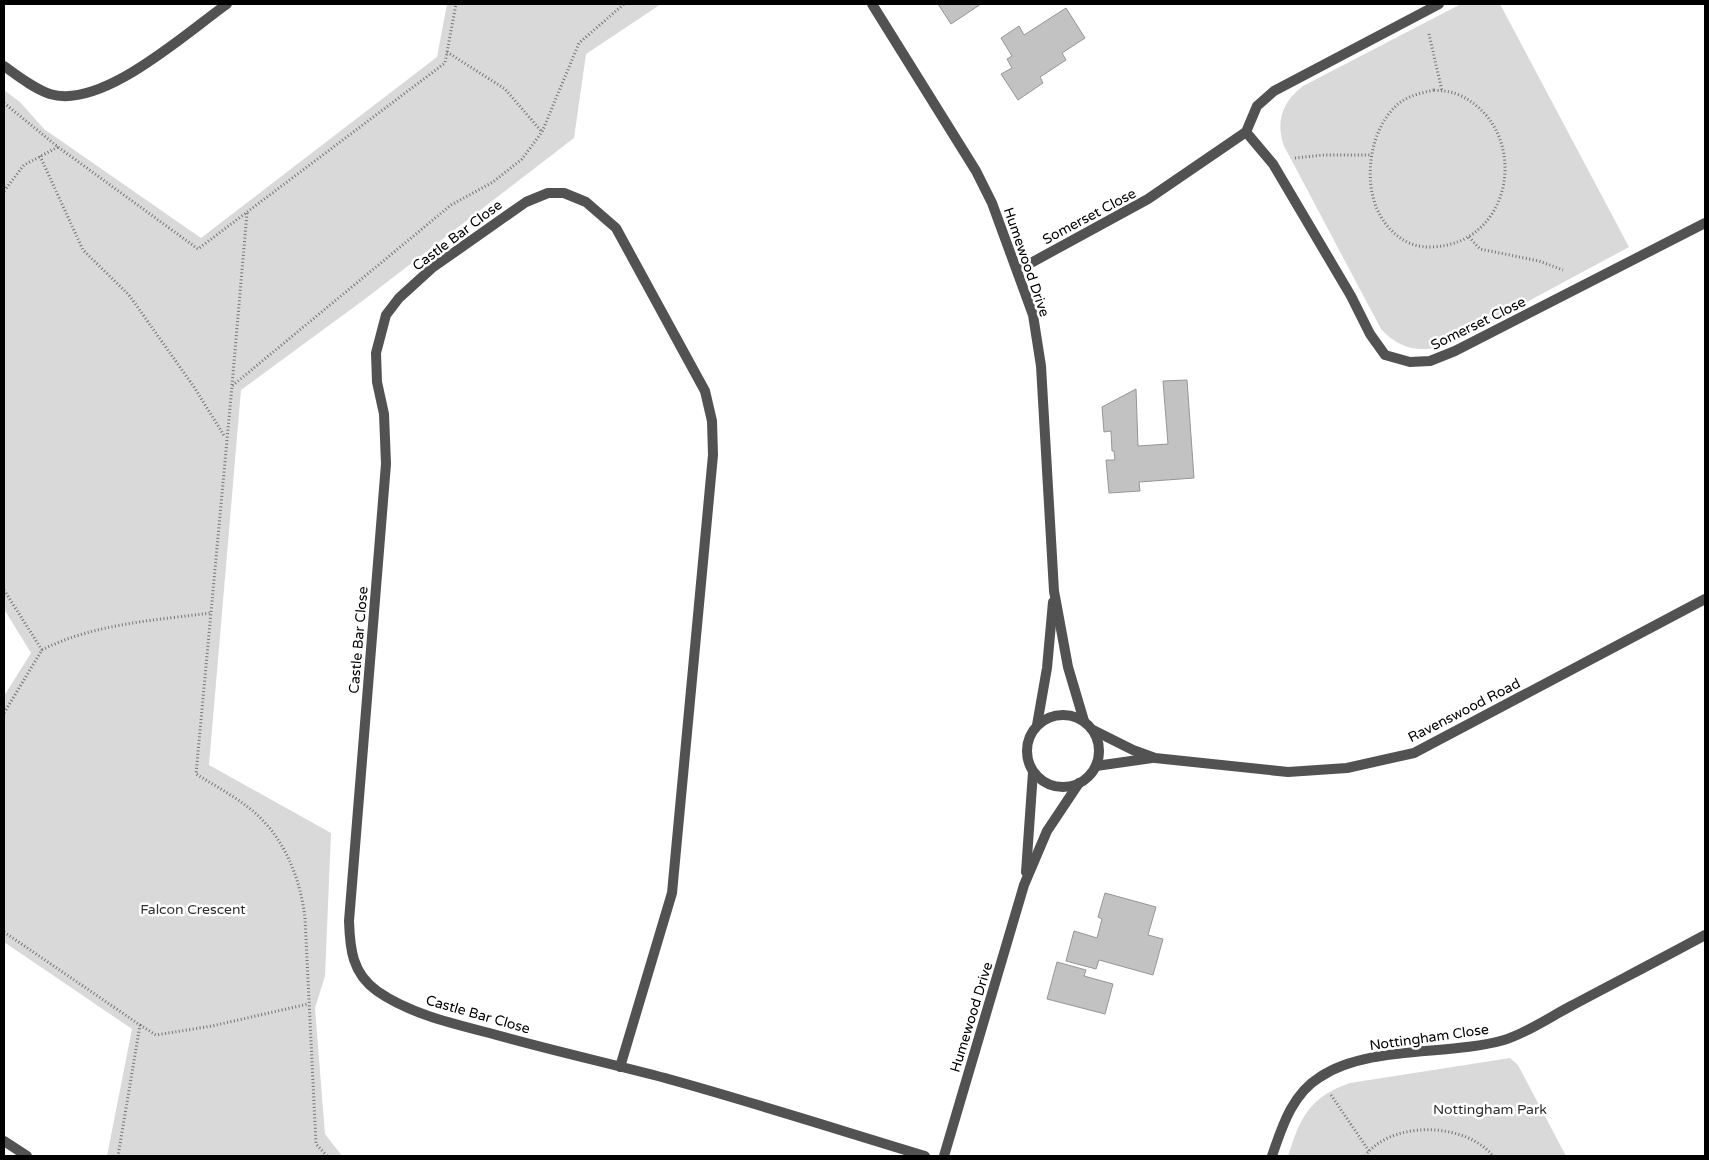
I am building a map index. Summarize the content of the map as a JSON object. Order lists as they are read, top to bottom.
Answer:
{
  "streets": {
    "street": [
      "Somerset Close",
      "Castle Bar Close",
      "Humewood Drive",
      "Ravenswood Road",
      "Nottingham Close"
    ]
  },
  "crossings": [
    ["Somerset Close", "Humewood Drive"],
    ["Humewood Drive", "Ravenswood Road"]
  ],
  "parks": ["Falcon Crescent", "Nottingham Park"]
}
